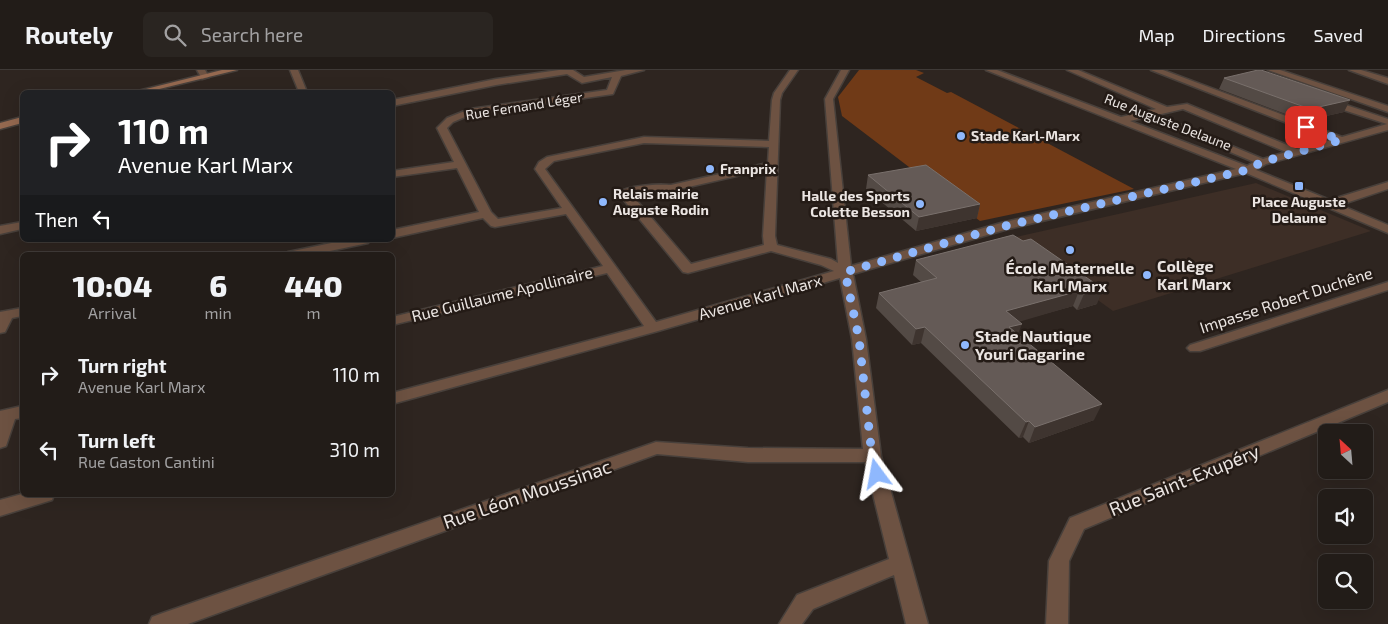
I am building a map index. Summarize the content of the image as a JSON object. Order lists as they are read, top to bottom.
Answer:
{
  "streets": {
    "street": [
      "Rue Fernand Léger",
      "Rue Auguste Delaune",
      "Rue Guillaume Apollinaire",
      "Avenue Karl Marx",
      "Impasse Robert Duchêne",
      "Rue Saint-Exupéry",
      "Rue Léon Moussinac"
    ]
  },
  "crossings": [
    ["Rue Auguste Delaune", "Avenue Karl Marx"]
  ],
  "places": {
    "other": [
      "Stade Karl-Marx",
      "Franprix",
      "Relais mairie Auguste Rodin",
      "Halle des Sports Colette Besson",
      "École Maternelle Karl Marx",
      "Collège Karl Marx",
      "Stade Nautique Youri Gagarine"
    ],
    "transit": ["Place Auguste Delaune"]
  },
  "north": "top left",
  "page": {
    "header": "Routely",
    "search": "Search here",
    "nav": ["Map", "Directions", "Saved"],
    "turn": ["110 m", "Avenue Karl Marx"],
    "then": "Then",
    "eta": [
      "10:04",
      "Arrival",
      "6",
      "min",
      "440",
      "m"
    ],
    "list": [
      {
        "name": "Turn right",
        "note": "Avenue Karl Marx",
        "value": "110 m"
      },
      {
        "name": "Turn left",
        "note": "Rue Gaston Cantini",
        "value": "310 m"
      }
    ]
  }
}
